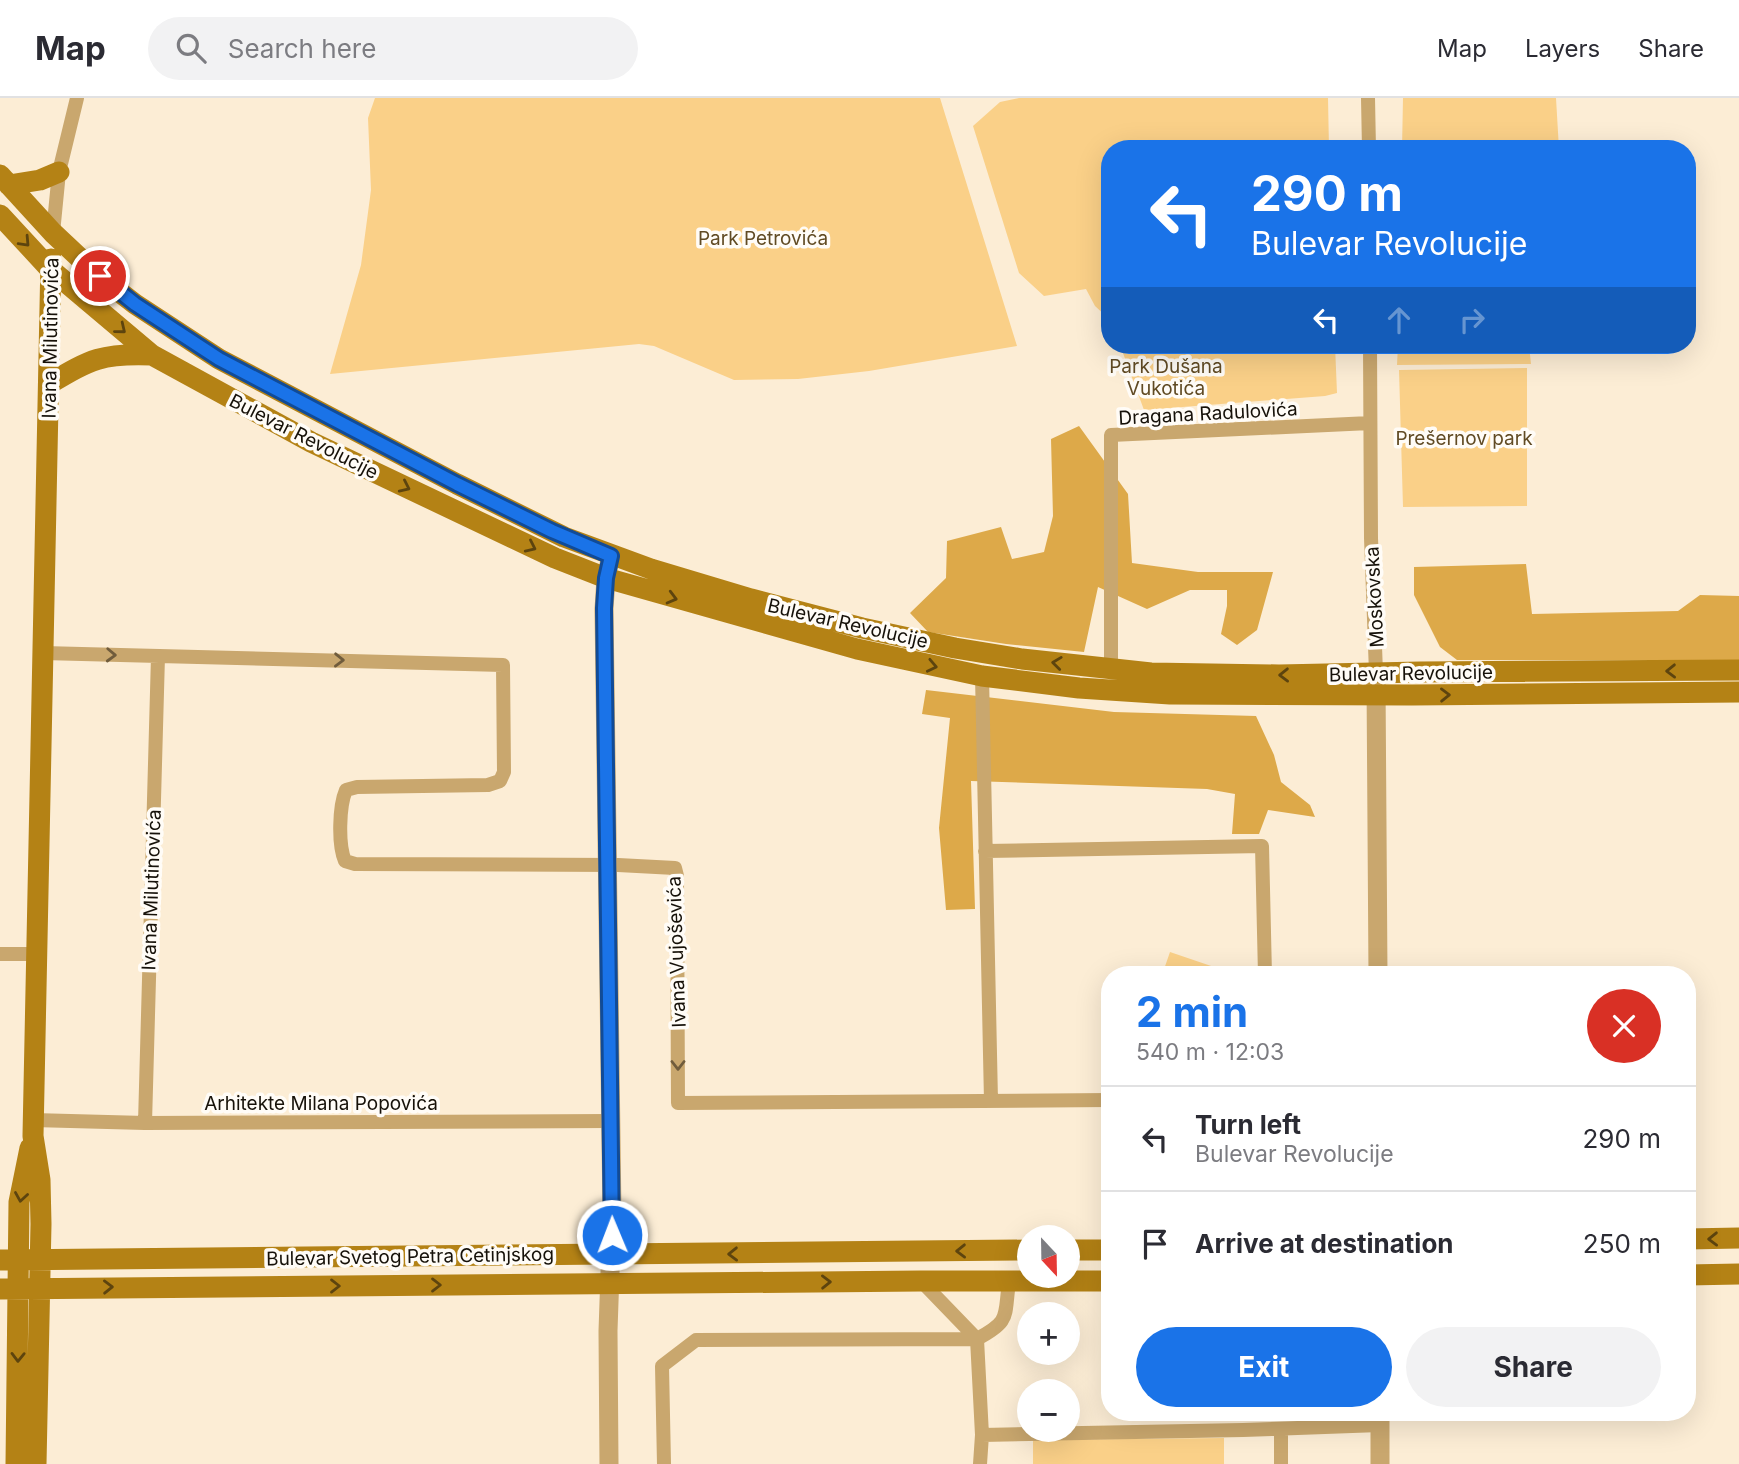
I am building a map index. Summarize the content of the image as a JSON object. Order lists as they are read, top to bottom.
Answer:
{
  "streets": {
    "main road": ["Ivana Milutinovića", "Bulevar Revolucije", "Bulevar Svetog Petra Cetinjskog"],
    "street": [
      "Dragana Radulovića",
      "Moskovska",
      "Ivana Vujoševića",
      "Arhitekte Milana Popovića"
    ]
  },
  "crossings": [
    ["Ivana Milutinovića", "Bulevar Revolucije"],
    ["Ivana Milutinovića", "Ivana Vujoševića"],
    ["Ivana Milutinovića", "Arhitekte Milana Popovića"],
    ["Ivana Milutinovića", "Bulevar Svetog Petra Cetinjskog"],
    ["Dragana Radulovića", "Bulevar Revolucije"],
    ["Dragana Radulovića", "Moskovska"],
    ["Bulevar Revolucije", "Moskovska"]
  ],
  "parks": ["Park Petrovića", "Park Dušana Vukotića", "Prešernov park"],
  "north": "bottom",
  "page": {
    "header": "Map",
    "search": "Search here",
    "nav": ["Map", "Layers", "Share"],
    "turn": ["290 m", "Bulevar Revolucije"],
    "heading": ["2 min", "540 m · 12:03"],
    "list": [
      {
        "name": "Turn left",
        "note": "Bulevar Revolucije",
        "value": "290 m"
      },
      {
        "name": "Arrive at destination",
        "value": "250 m"
      }
    ],
    "map_buttons": ["+", "−"],
    "buttons": ["Exit", "Share"]
  }
}
